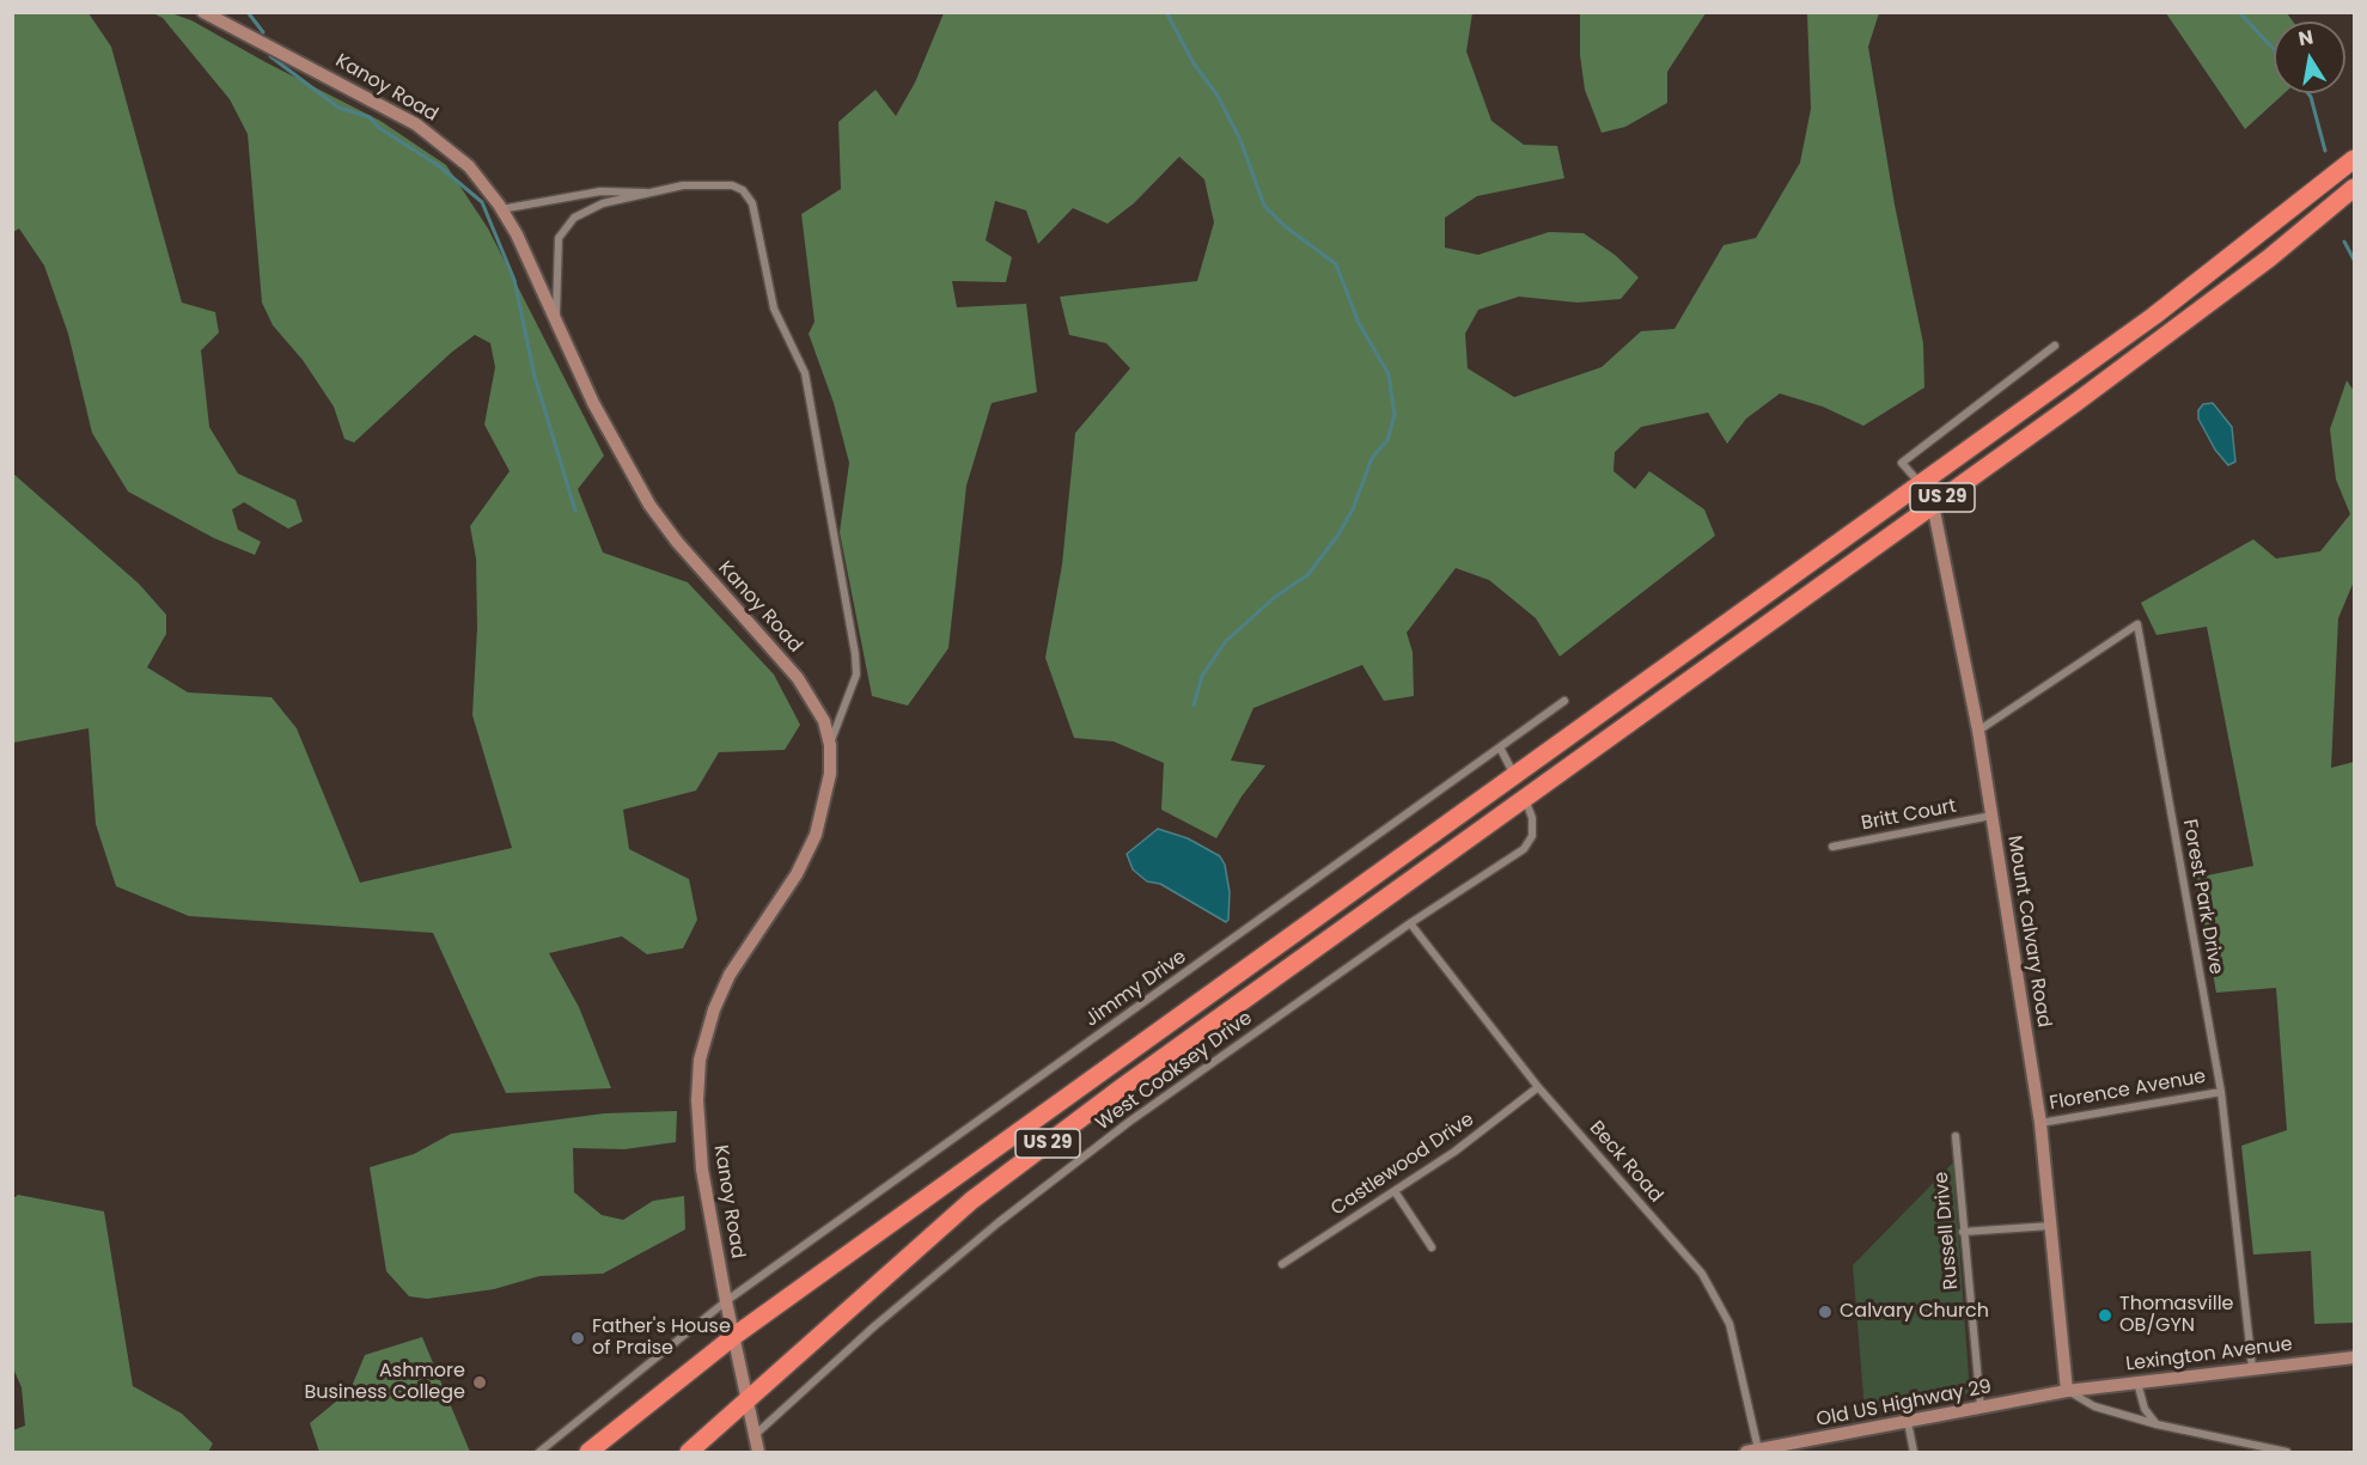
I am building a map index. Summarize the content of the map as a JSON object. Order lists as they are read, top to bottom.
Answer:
{
  "streets": {
    "highway": ["US 29"],
    "street": [
      "Kanoy Road",
      "Britt Court",
      "Forest Park Drive",
      "Mount Calvary Road",
      "Jimmy Drive",
      "West Cooksey Drive",
      "Florence Avenue",
      "Beck Road",
      "Castlewood Drive",
      "Russell Drive",
      "Lexington Avenue",
      "Old US Highway 29"
    ]
  },
  "crossings": [
    ["Kanoy Road", "US 29"],
    ["Kanoy Road", "Jimmy Drive"],
    ["Kanoy Road", "West Cooksey Drive"],
    ["US 29", "Mount Calvary Road"],
    ["US 29", "West Cooksey Drive"],
    ["Britt Court", "Mount Calvary Road"],
    ["Forest Park Drive", "Mount Calvary Road"],
    ["Forest Park Drive", "Florence Avenue"],
    ["Forest Park Drive", "Lexington Avenue"],
    ["Mount Calvary Road", "Florence Avenue"],
    ["Mount Calvary Road", "Lexington Avenue"],
    ["Mount Calvary Road", "Old US Highway 29"],
    ["West Cooksey Drive", "Beck Road"],
    ["Beck Road", "Castlewood Drive"],
    ["Beck Road", "Old US Highway 29"],
    ["Russell Drive", "Old US Highway 29"],
    ["Lexington Avenue", "Old US Highway 29"]
  ],
  "places": [
    "Calvary Church",
    "Thomasville OB/GYN",
    "Father's House of Praise",
    "Ashmore Business College"
  ],
  "north": "top"
}
